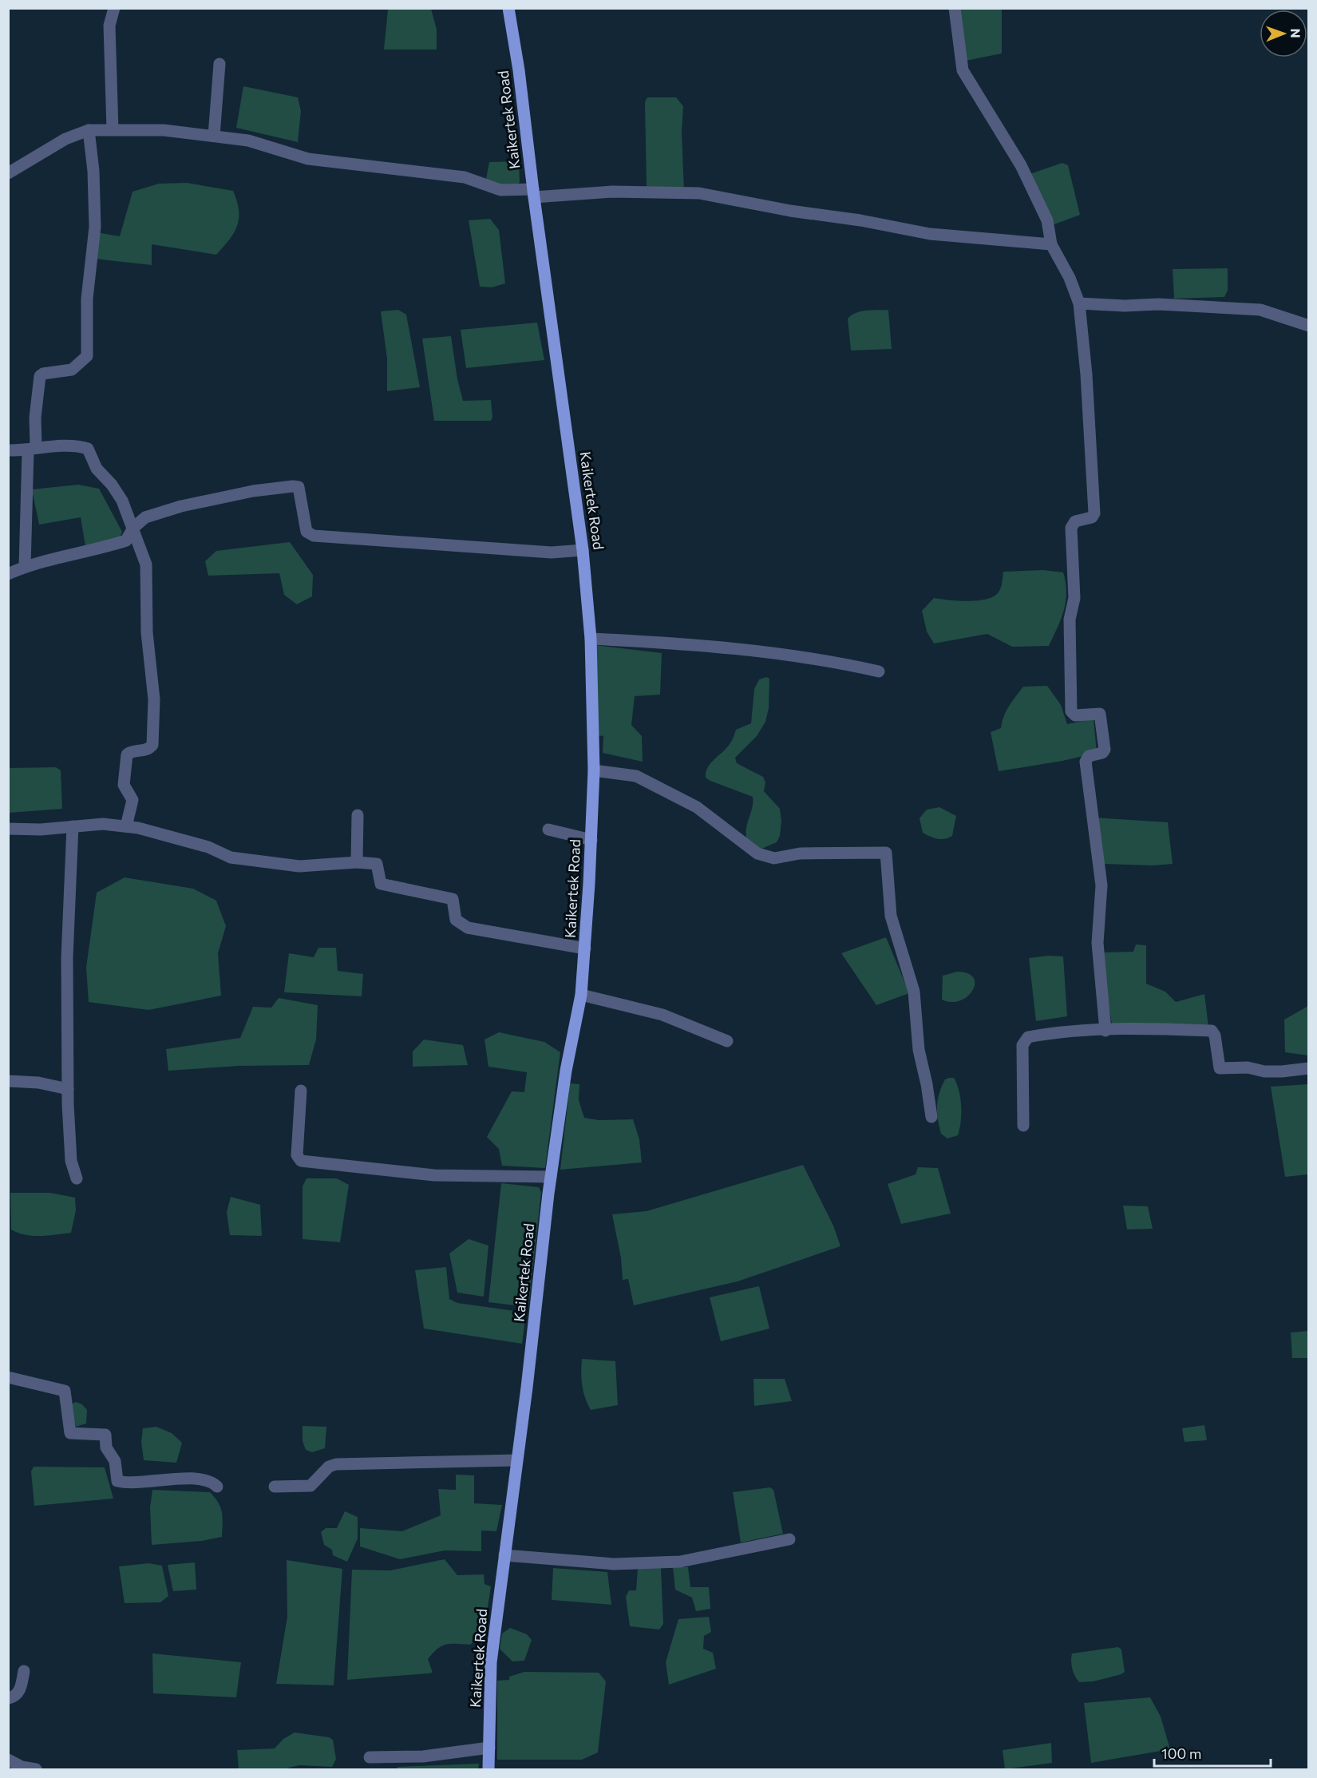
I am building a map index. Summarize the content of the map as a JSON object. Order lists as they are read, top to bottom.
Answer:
{
  "streets": {
    "main road": ["Kaikertek Road"]
  },
  "scale_bar": "100 m",
  "north": "right"
}
